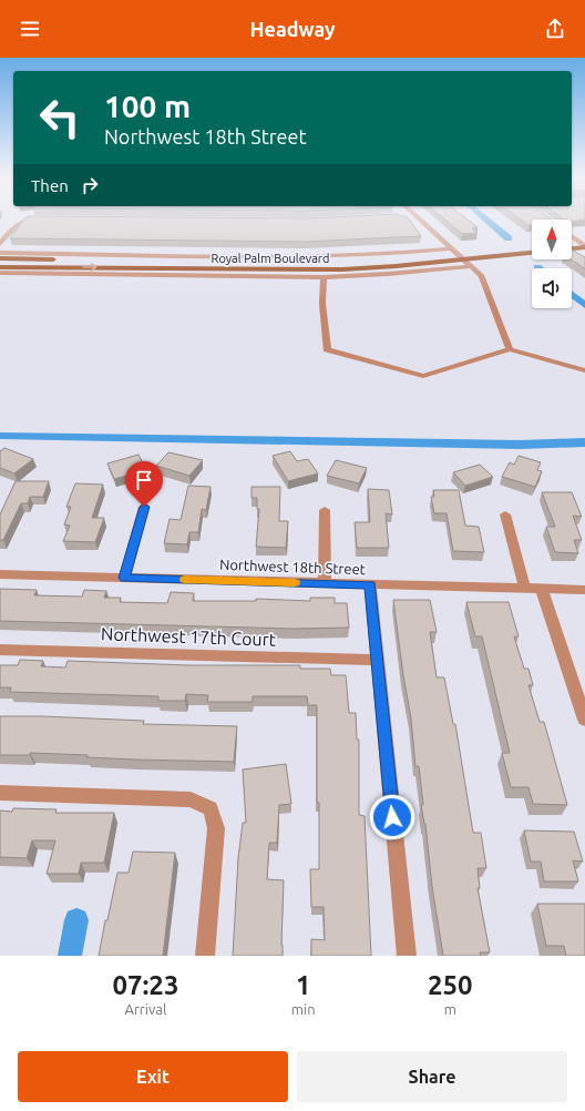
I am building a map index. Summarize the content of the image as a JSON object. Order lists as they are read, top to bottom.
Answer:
{
  "streets": {
    "main road": ["Royal Palm Boulevard"],
    "street": ["Northwest 18th Street", "Northwest 17th Court"]
  },
  "north": "top",
  "page": {
    "header": "Headway",
    "turn": ["100 m", "Northwest 18th Street"],
    "then": "Then",
    "eta": [
      "07:23",
      "Arrival",
      "1",
      "min",
      "250",
      "m"
    ],
    "buttons": ["Exit", "Share"]
  }
}
